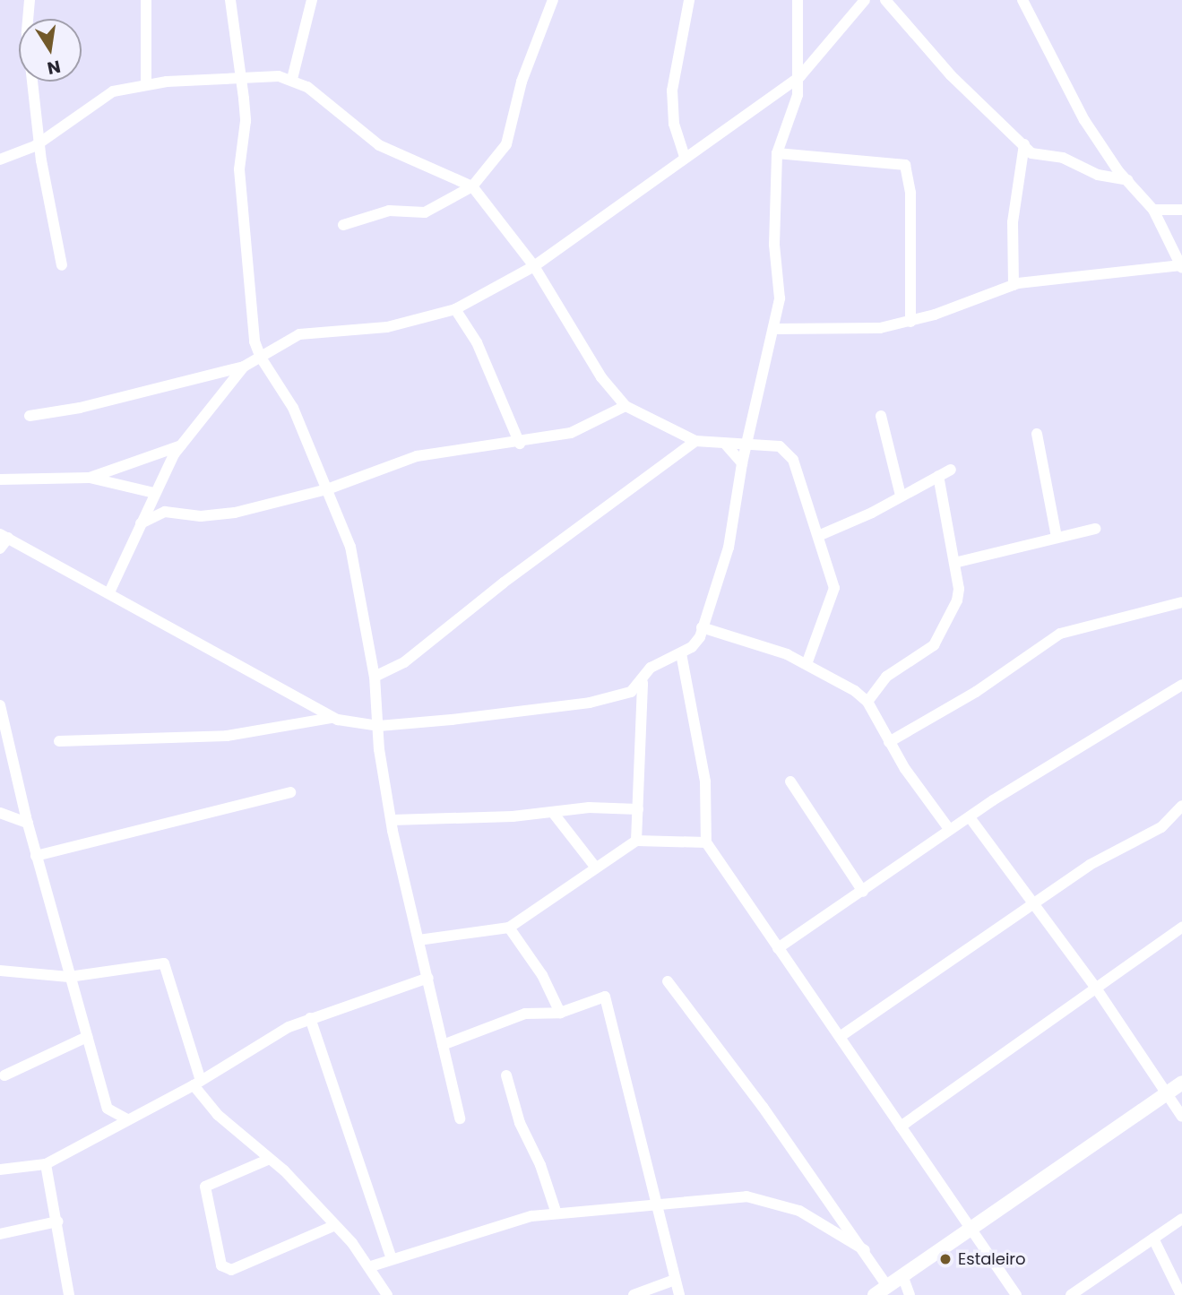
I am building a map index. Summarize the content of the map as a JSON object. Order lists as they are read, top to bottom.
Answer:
{
  "places": ["Estaleiro"],
  "north": "bottom"
}
